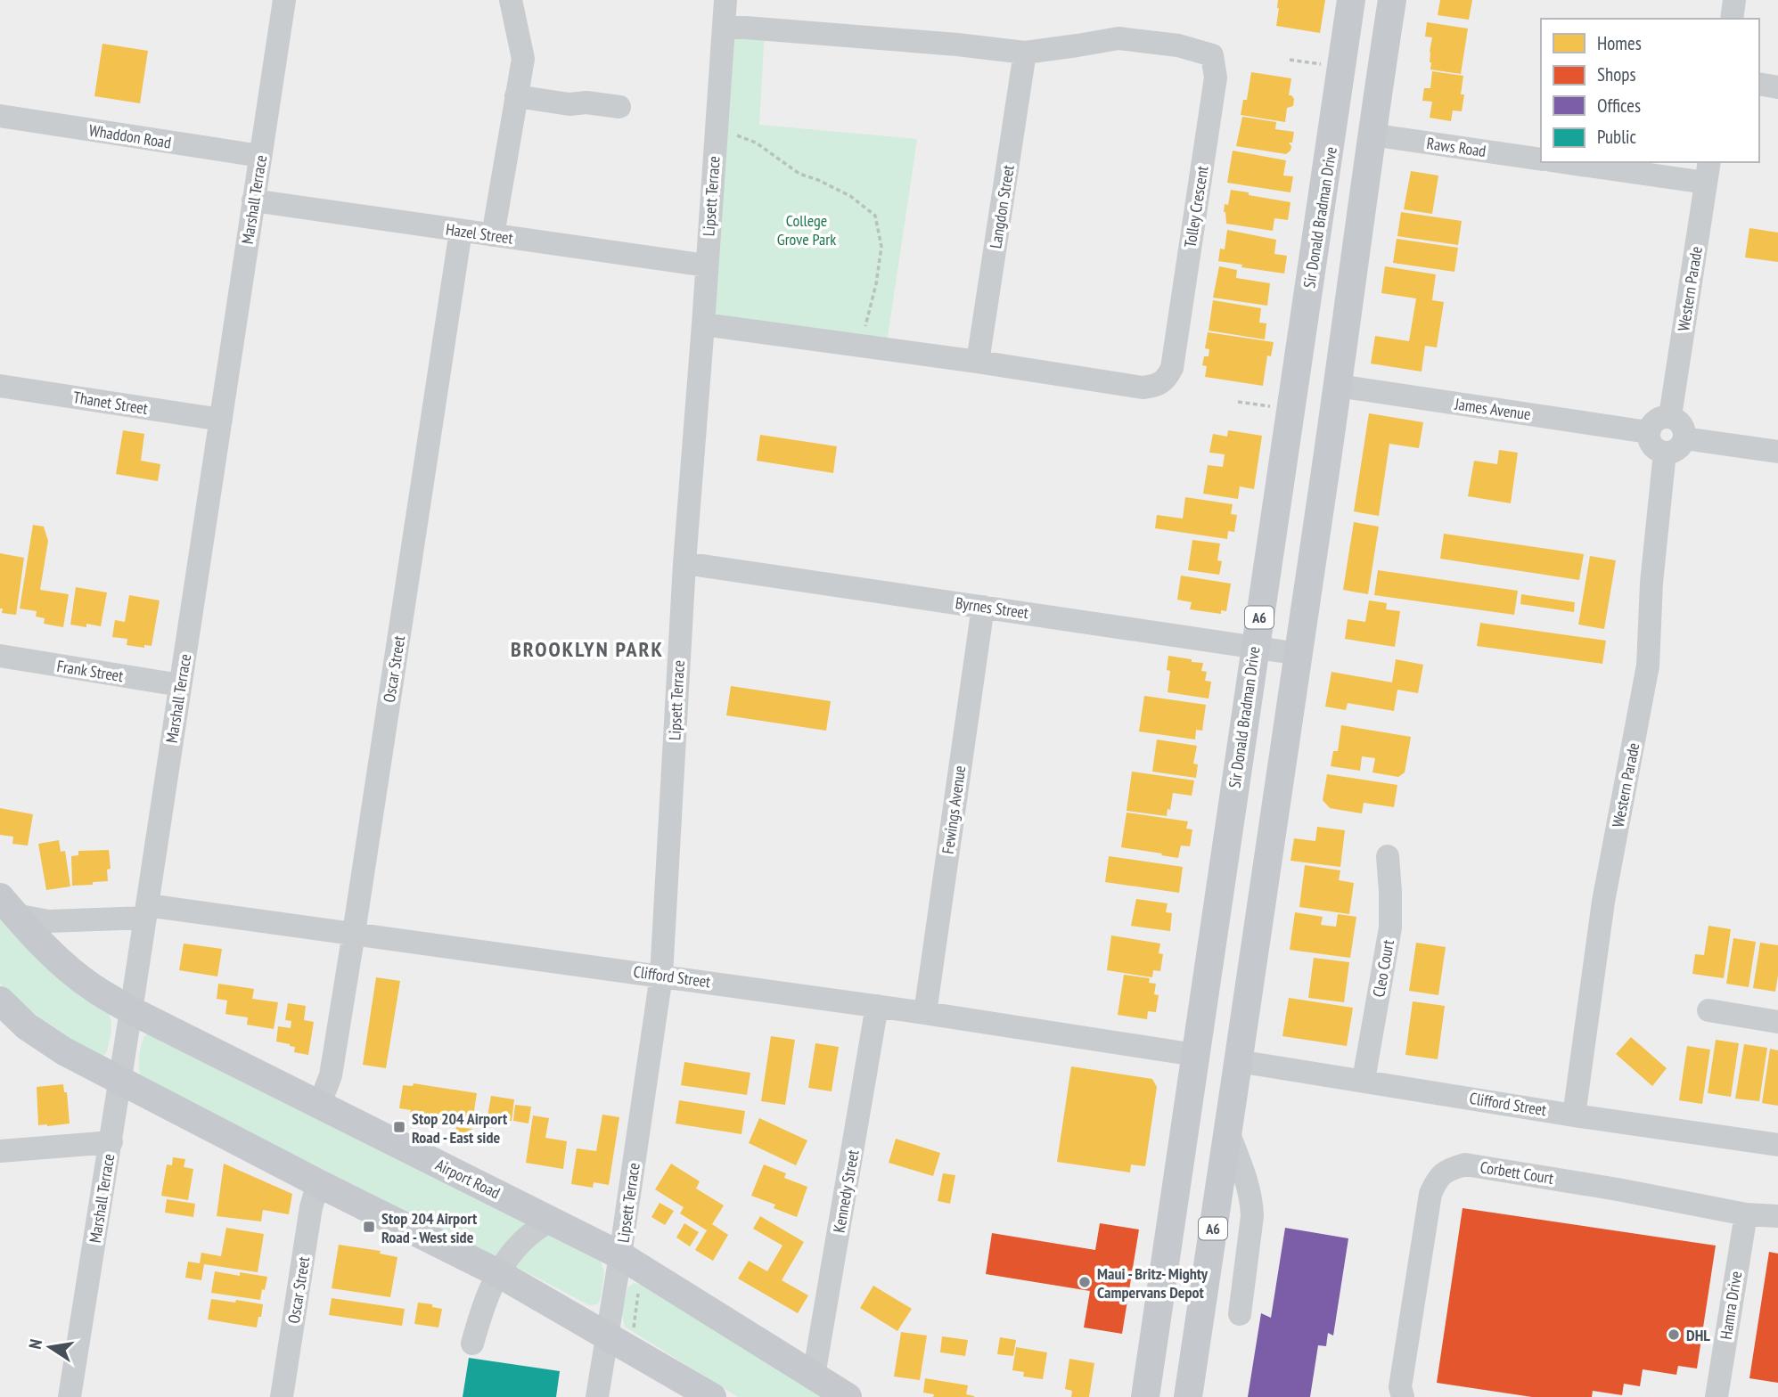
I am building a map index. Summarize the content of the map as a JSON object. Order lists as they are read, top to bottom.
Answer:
{
  "streets": {
    "main road": ["Sir Donald Bradman Drive", "A6", "Airport Road"],
    "street": [
      "Whaddon Road",
      "Raws Road",
      "Lipsett Terrace",
      "Marshall Terrace",
      "Langdon Street",
      "Tolley Crescent",
      "Hazel Street",
      "Western Parade",
      "Thanet Street",
      "James Avenue",
      "Byrnes Street",
      "Oscar Street",
      "Frank Street",
      "Fewings Avenue",
      "Cleo Court",
      "Clifford Street",
      "Corbett Court",
      "Kennedy Street",
      "Hamra Drive"
    ]
  },
  "crossings": [
    ["Whaddon Road", "Marshall Terrace"],
    ["Raws Road", "A6"],
    ["Lipsett Terrace", "Tolley Crescent"],
    ["Lipsett Terrace", "Hazel Street"],
    ["Lipsett Terrace", "Byrnes Street"],
    ["Lipsett Terrace", "Clifford Street"],
    ["Lipsett Terrace", "Airport Road"],
    ["Marshall Terrace", "Hazel Street"],
    ["Marshall Terrace", "Thanet Street"],
    ["Marshall Terrace", "Frank Street"],
    ["Marshall Terrace", "Clifford Street"],
    ["Marshall Terrace", "Airport Road"],
    ["Langdon Street", "Tolley Crescent"],
    ["Sir Donald Bradman Drive", "Byrnes Street"],
    ["Sir Donald Bradman Drive", "Clifford Street"],
    ["Hazel Street", "Oscar Street"],
    ["Western Parade", "James Avenue"],
    ["Western Parade", "Clifford Street"],
    ["James Avenue", "A6"],
    ["Byrnes Street", "A6"],
    ["Byrnes Street", "Fewings Avenue"],
    ["A6", "Clifford Street"],
    ["Oscar Street", "Clifford Street"],
    ["Oscar Street", "Airport Road"],
    ["Fewings Avenue", "Clifford Street"],
    ["Cleo Court", "Clifford Street"],
    ["Clifford Street", "Airport Road"],
    ["Clifford Street", "Kennedy Street"],
    ["Corbett Court", "Hamra Drive"],
    ["Airport Road", "Kennedy Street"]
  ],
  "districts": ["BROOKLYN PARK"],
  "parks": ["College Grove Park"],
  "places": {
    "transit": ["Stop 204 Airport Road - East side", "Stop 204 Airport Road - West side"],
    "other": ["Maui - Britz- Mighty Campervans Depot", "DHL"]
  },
  "legend": [
    "Homes",
    "Shops",
    "Offices",
    "Public"
  ],
  "north": "left"
}
